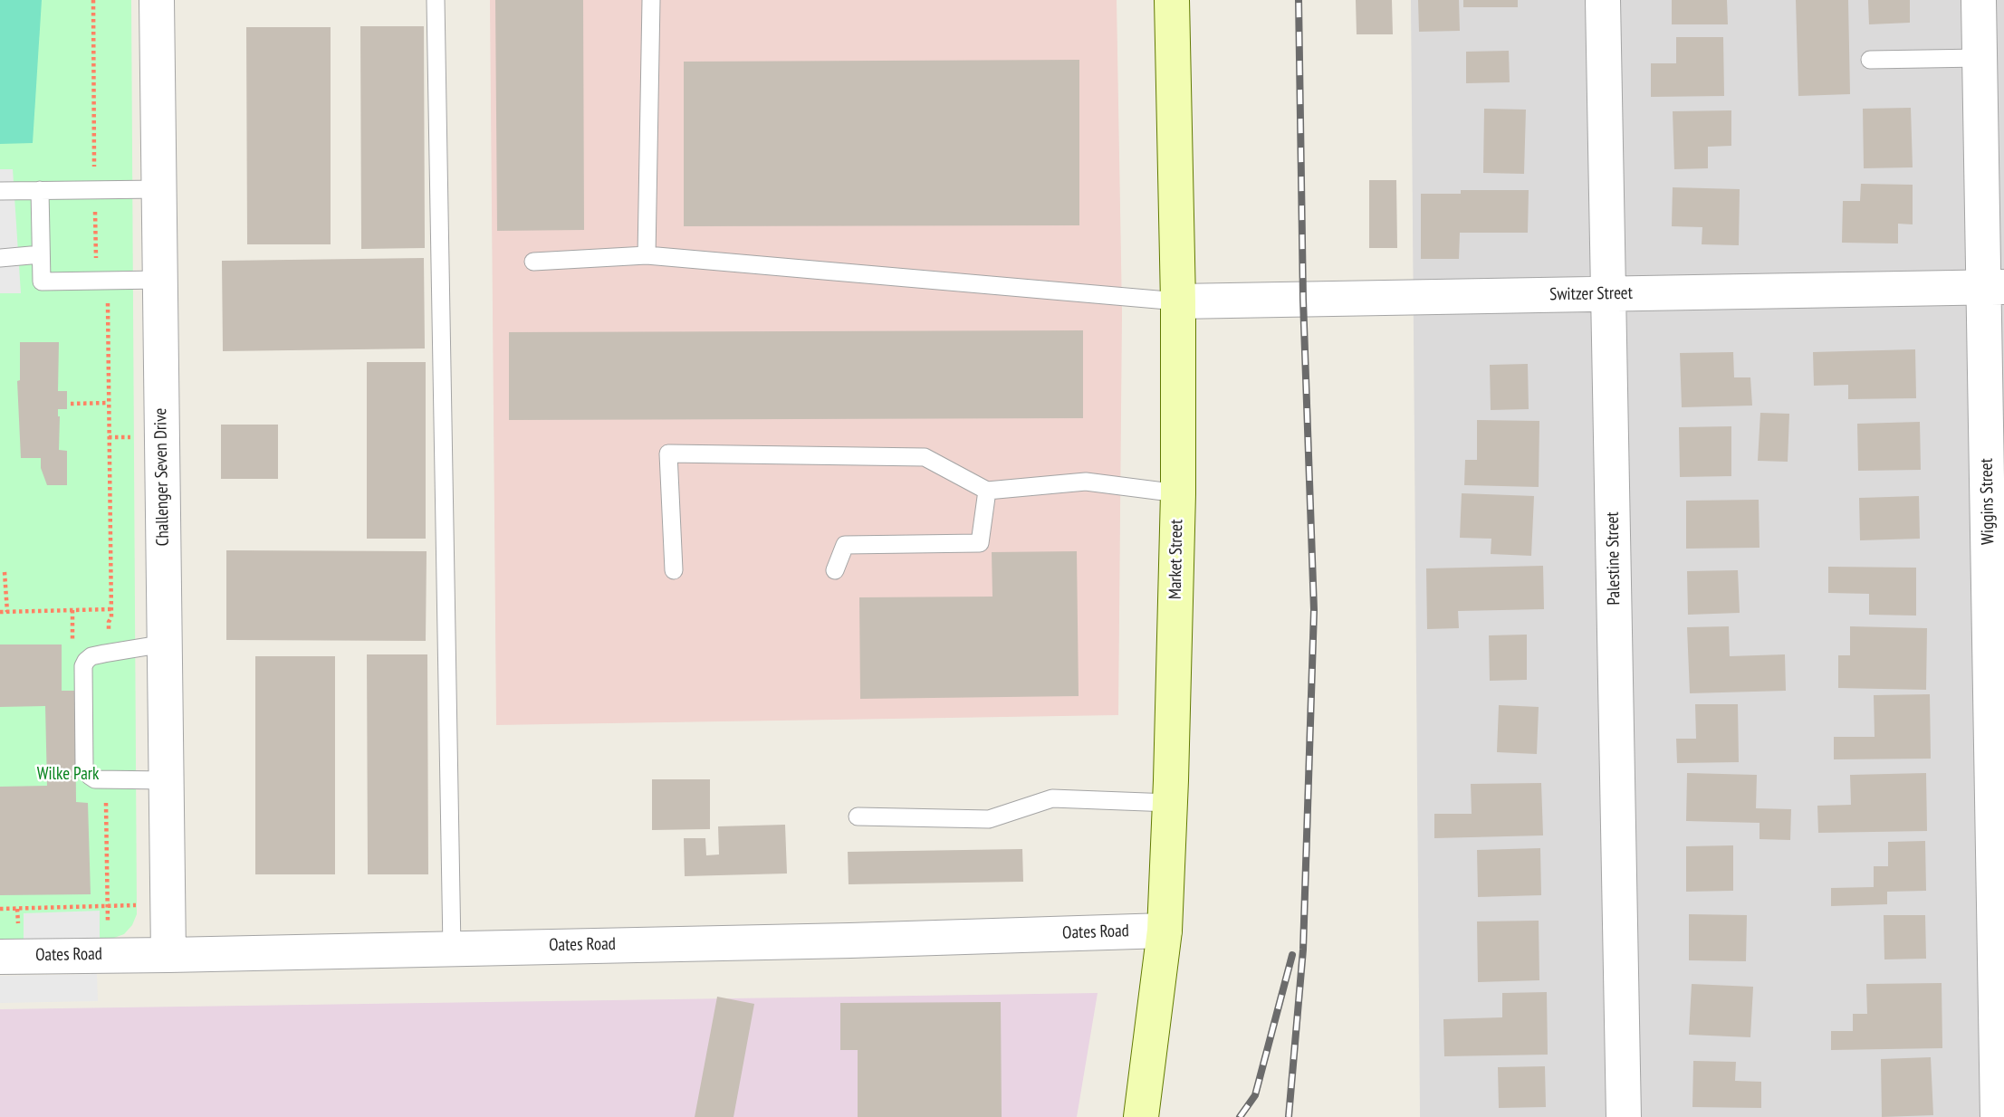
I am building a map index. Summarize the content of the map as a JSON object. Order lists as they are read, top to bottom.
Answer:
{
  "streets": {
    "main road": ["Market Street"],
    "street": [
      "Switzer Street",
      "Challenger Seven Drive",
      "Wiggins Street",
      "Palestine Street",
      "Oates Road"
    ]
  },
  "crossings": [
    ["Switzer Street", "Wiggins Street"],
    ["Switzer Street", "Palestine Street"],
    ["Switzer Street", "Market Street"],
    ["Challenger Seven Drive", "Oates Road"],
    ["Market Street", "Oates Road"]
  ],
  "parks": ["Wilke Park"]
}
